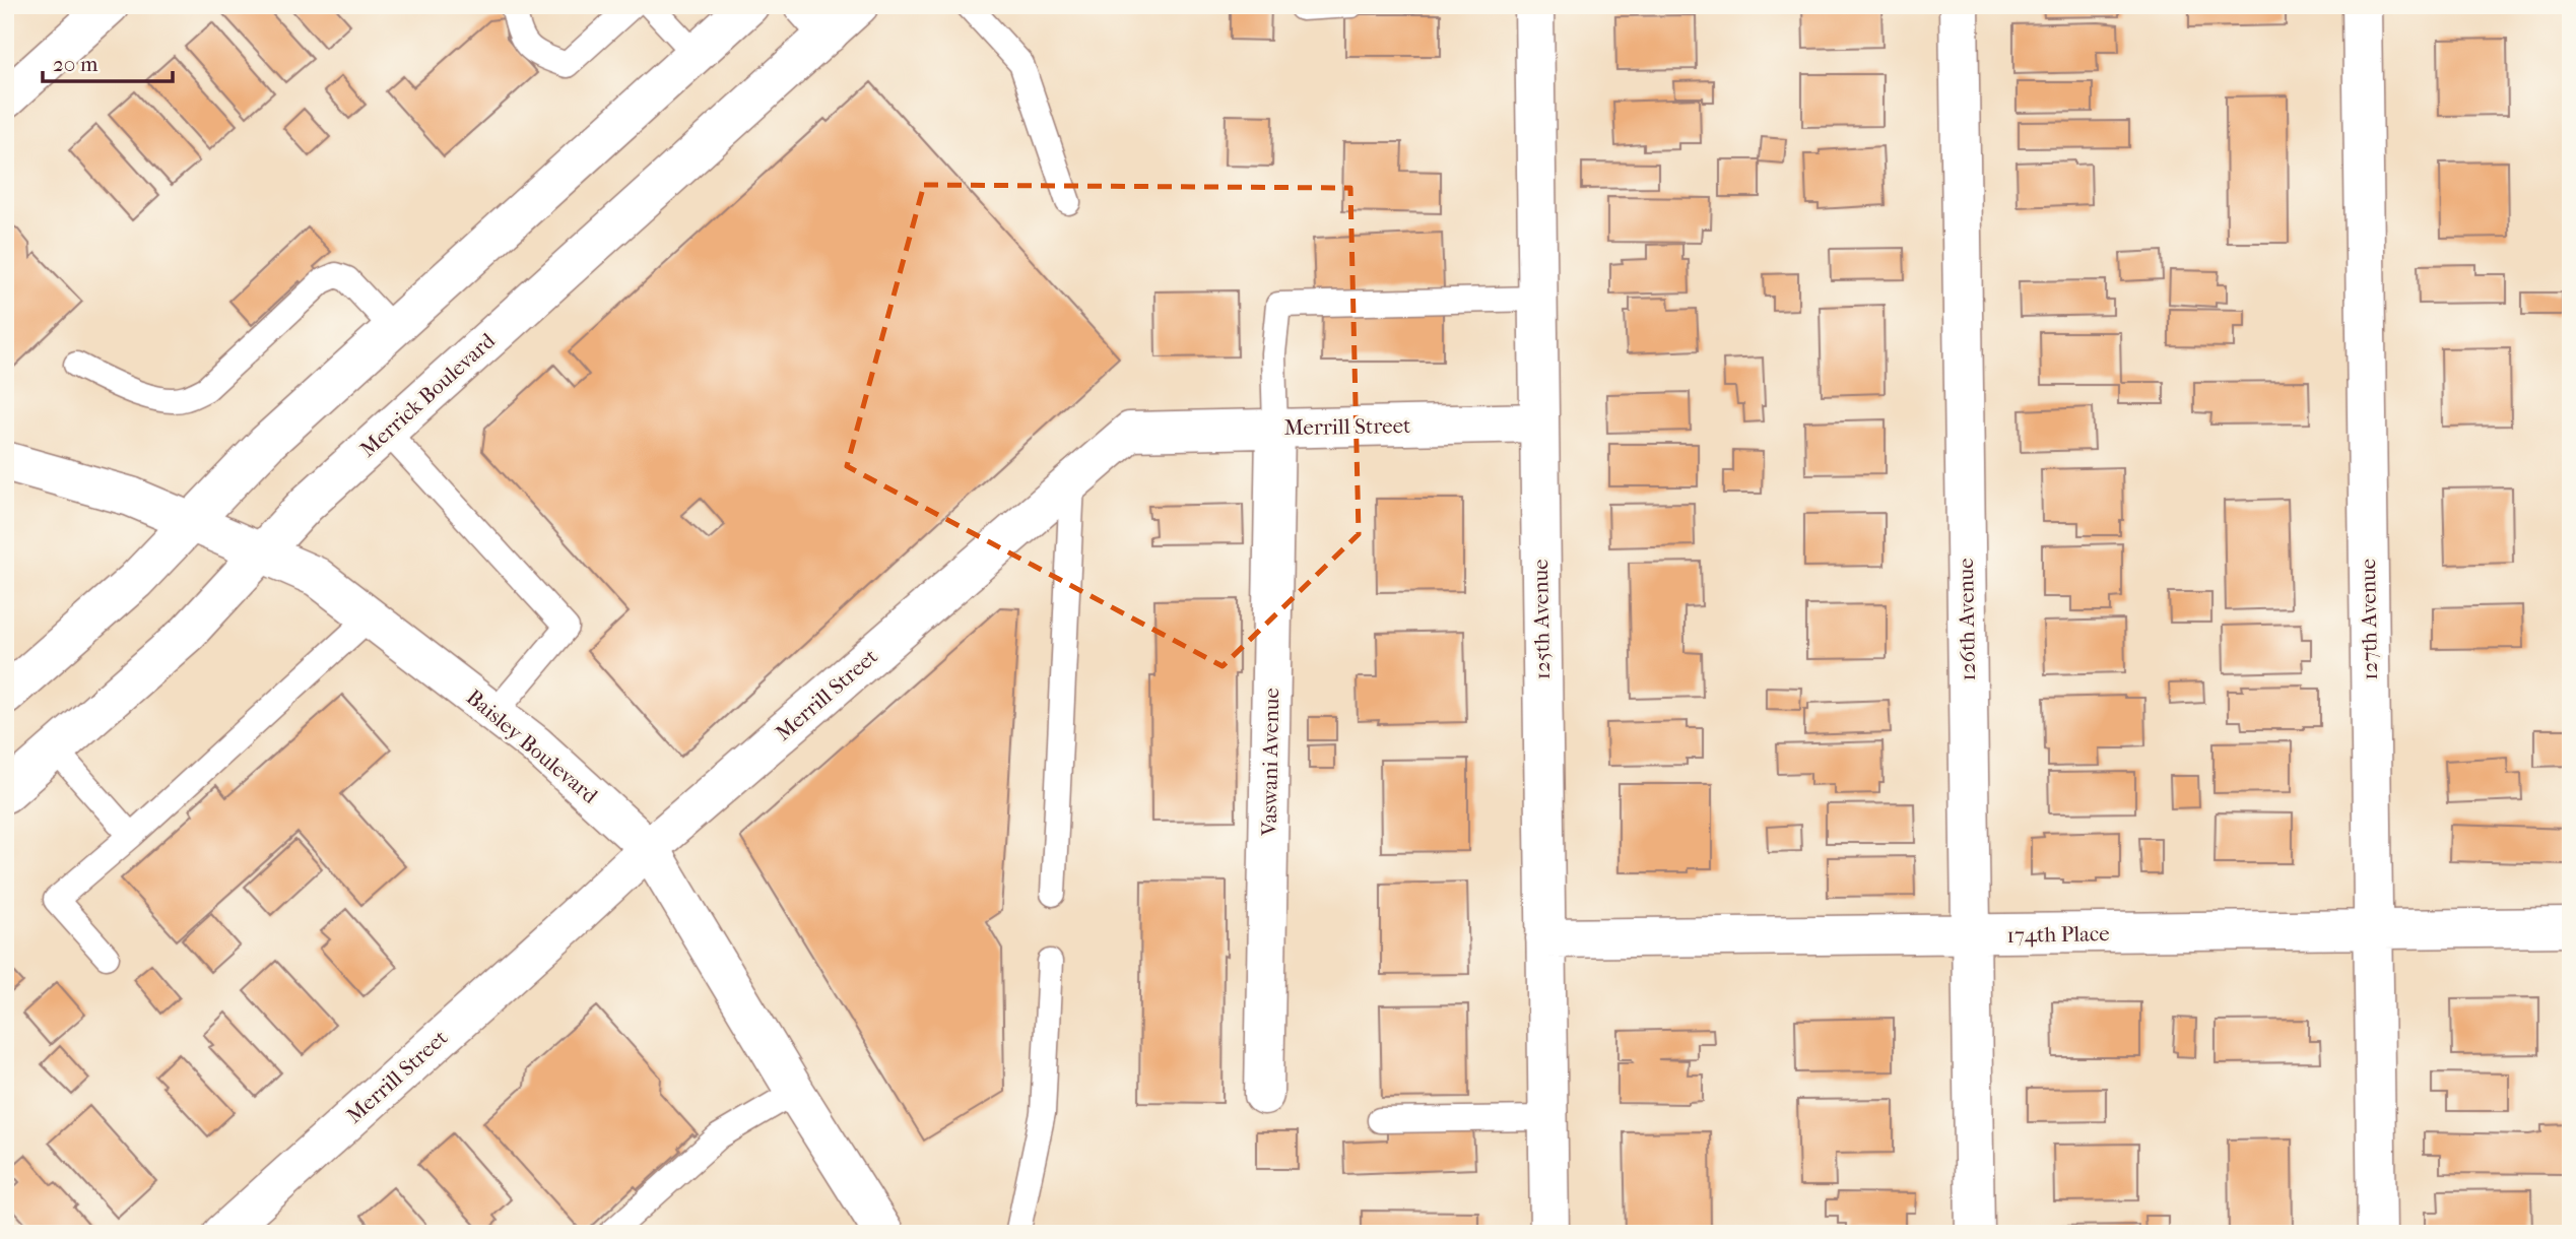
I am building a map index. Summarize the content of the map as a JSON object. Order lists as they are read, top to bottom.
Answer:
{
  "streets": {
    "street": [
      "Merrick Boulevard",
      "Merrill Street",
      "125th Avenue",
      "126th Avenue",
      "127th Avenue",
      "Baisley Boulevard",
      "Vaswani Avenue",
      "174th Place"
    ]
  },
  "crossings": [
    ["Merrick Boulevard", "Baisley Boulevard"],
    ["Merrill Street", "125th Avenue"],
    ["Merrill Street", "Baisley Boulevard"],
    ["Merrill Street", "Vaswani Avenue"],
    ["125th Avenue", "174th Place"],
    ["126th Avenue", "174th Place"],
    ["127th Avenue", "174th Place"]
  ],
  "scale_bar": "20 m"
}
